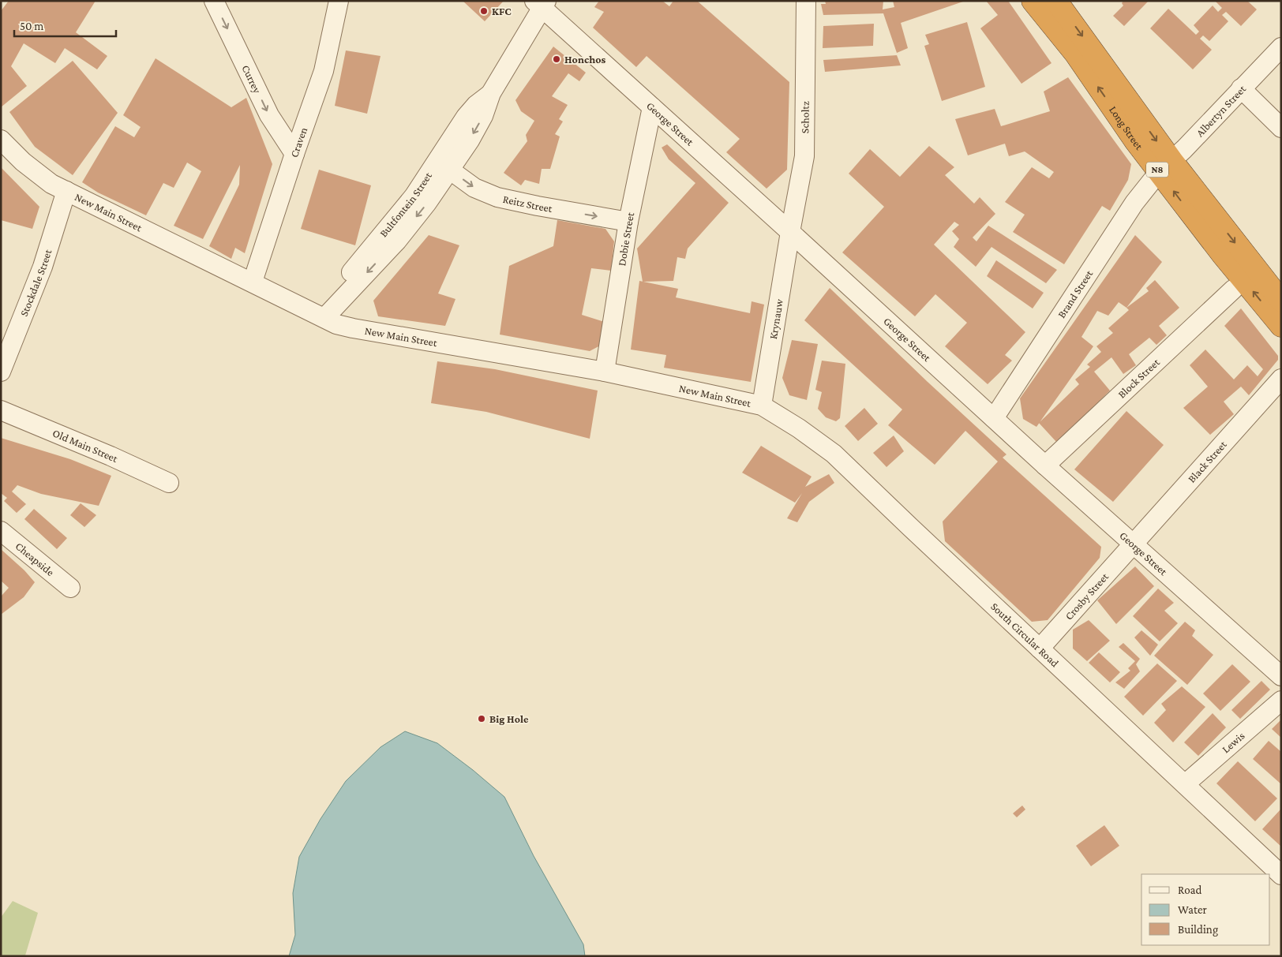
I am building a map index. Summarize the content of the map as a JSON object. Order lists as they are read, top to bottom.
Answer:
{
  "streets": {
    "highway": ["Long Street", "N8"],
    "street": [
      "Currey",
      "Albertyn Street",
      "Scholtz",
      "George Street",
      "Craven",
      "Reitz Street",
      "Bultfontein Street",
      "New Main Street",
      "Dobie Street",
      "Stockdale Street",
      "Brand Street",
      "Krynauw",
      "Block Street",
      "Old Main Street",
      "Black Street",
      "Cheapside",
      "Crosby Street",
      "South Circular Road",
      "Lewis"
    ]
  },
  "crossings": [
    ["Currey", "Craven"],
    ["Albertyn Street", "Long Street"],
    ["Albertyn Street", "Brand Street"],
    ["Scholtz", "George Street"],
    ["Scholtz", "Krynauw"],
    ["George Street", "Bultfontein Street"],
    ["George Street", "Dobie Street"],
    ["George Street", "Brand Street"],
    ["George Street", "Krynauw"],
    ["George Street", "Block Street"],
    ["George Street", "Black Street"],
    ["George Street", "Crosby Street"],
    ["Long Street", "Brand Street"],
    ["Craven", "New Main Street"],
    ["Reitz Street", "Bultfontein Street"],
    ["Reitz Street", "Dobie Street"],
    ["Bultfontein Street", "New Main Street"],
    ["New Main Street", "Dobie Street"],
    ["New Main Street", "Stockdale Street"],
    ["New Main Street", "Krynauw"],
    ["New Main Street", "South Circular Road"],
    ["Krynauw", "South Circular Road"],
    ["Black Street", "Crosby Street"],
    ["Crosby Street", "South Circular Road"],
    ["South Circular Road", "Lewis"]
  ],
  "one_way": ["Currey", "Reitz Street"],
  "places": ["KFC", "Honchos", "Big Hole"],
  "legend": ["Road", "Water", "Building"],
  "scale_bar": "50 m"
}
